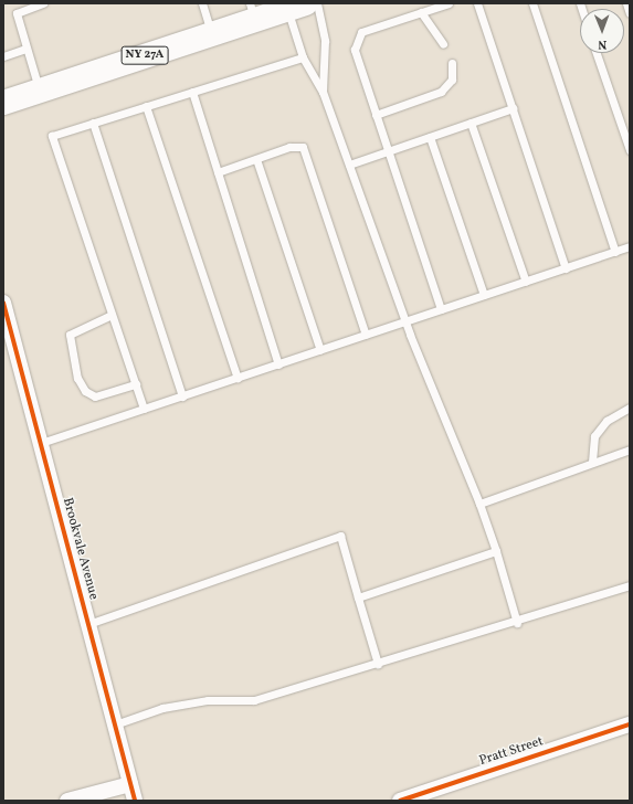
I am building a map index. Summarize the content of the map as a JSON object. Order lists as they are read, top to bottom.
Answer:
{
  "streets": {
    "main road": ["NY 27A"],
    "street": ["Brookvale Avenue", "Pratt Street"]
  },
  "north": "bottom"
}
